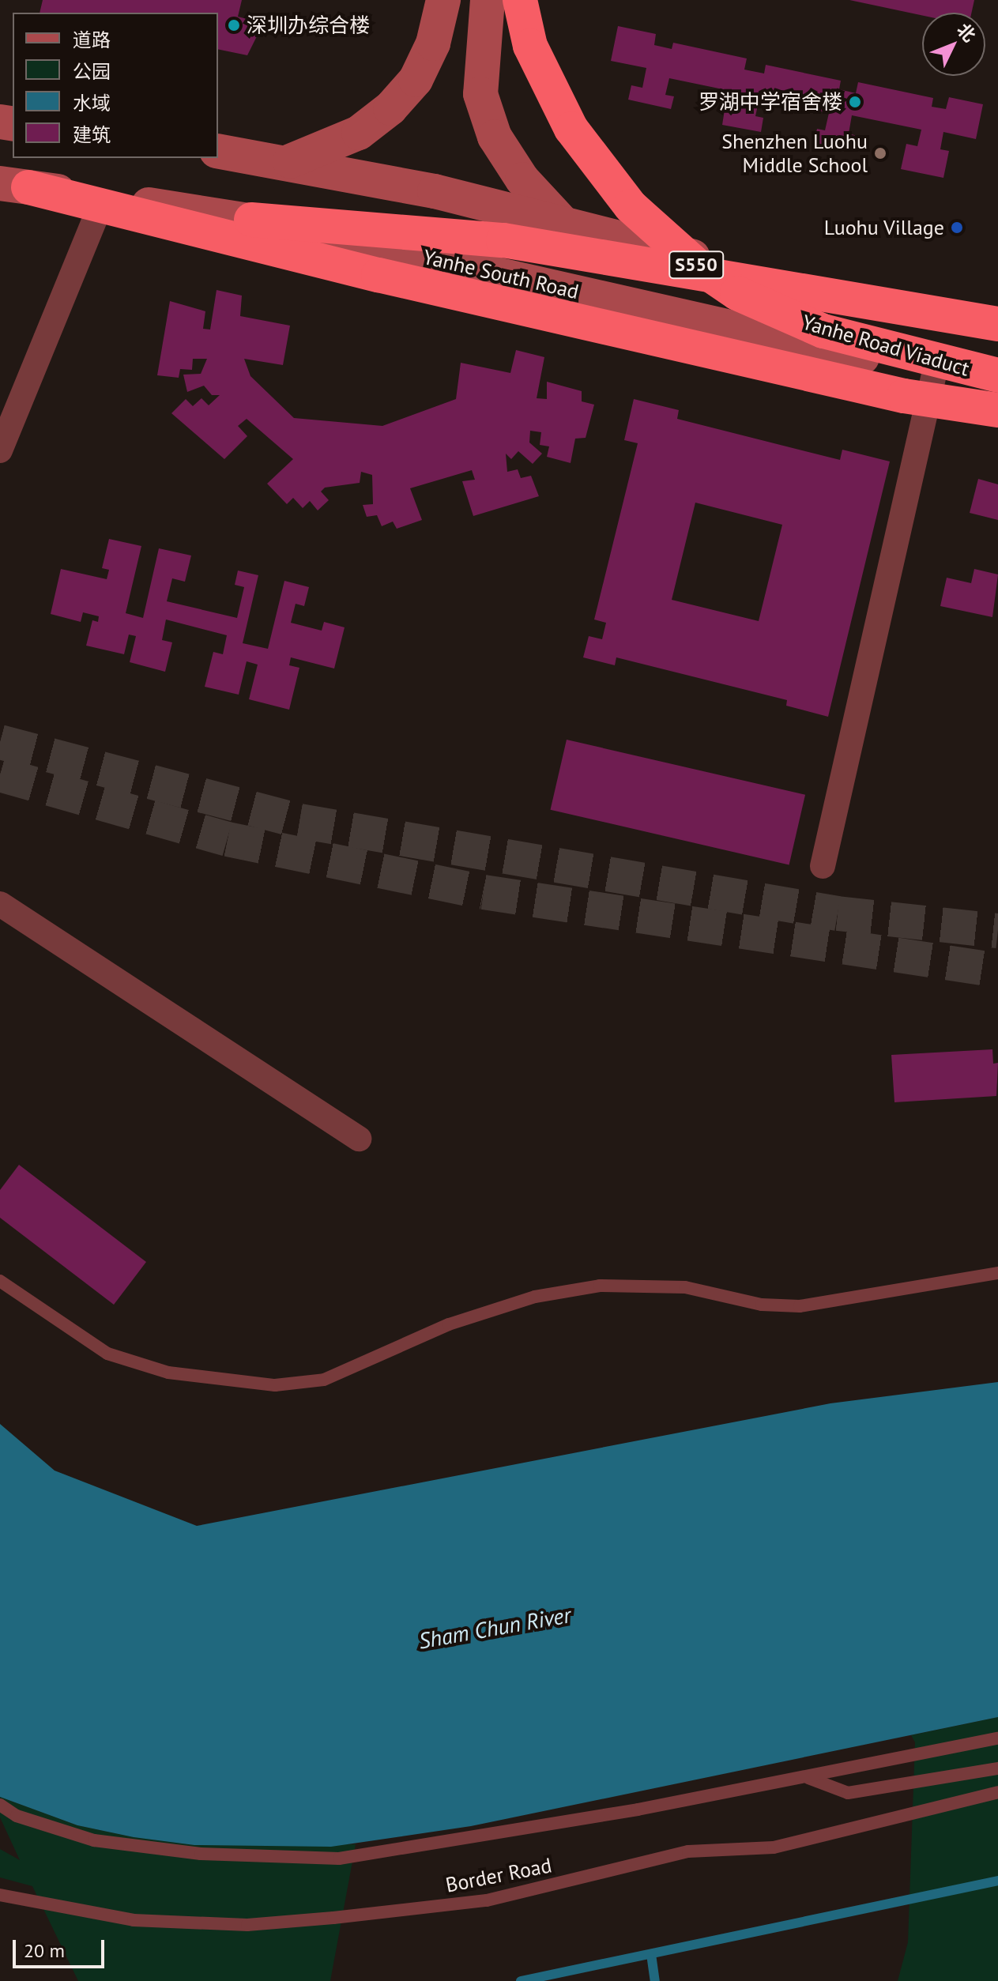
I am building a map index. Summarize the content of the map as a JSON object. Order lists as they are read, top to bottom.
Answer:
{
  "streets": {
    "highway": ["S550", "Yanhe Road Viaduct"],
    "main road": ["Yanhe South Road"],
    "lane": ["Border Road"]
  },
  "water": ["Sham Chun River"],
  "places": [
    "深圳办综合楼",
    "罗湖中学宿舍楼",
    "Shenzhen Luohu Middle School",
    "Luohu Village"
  ],
  "legend": [
    "道路",
    "公园",
    "水域",
    "建筑"
  ],
  "scale_bar": "20 m",
  "north": "top right"
}
